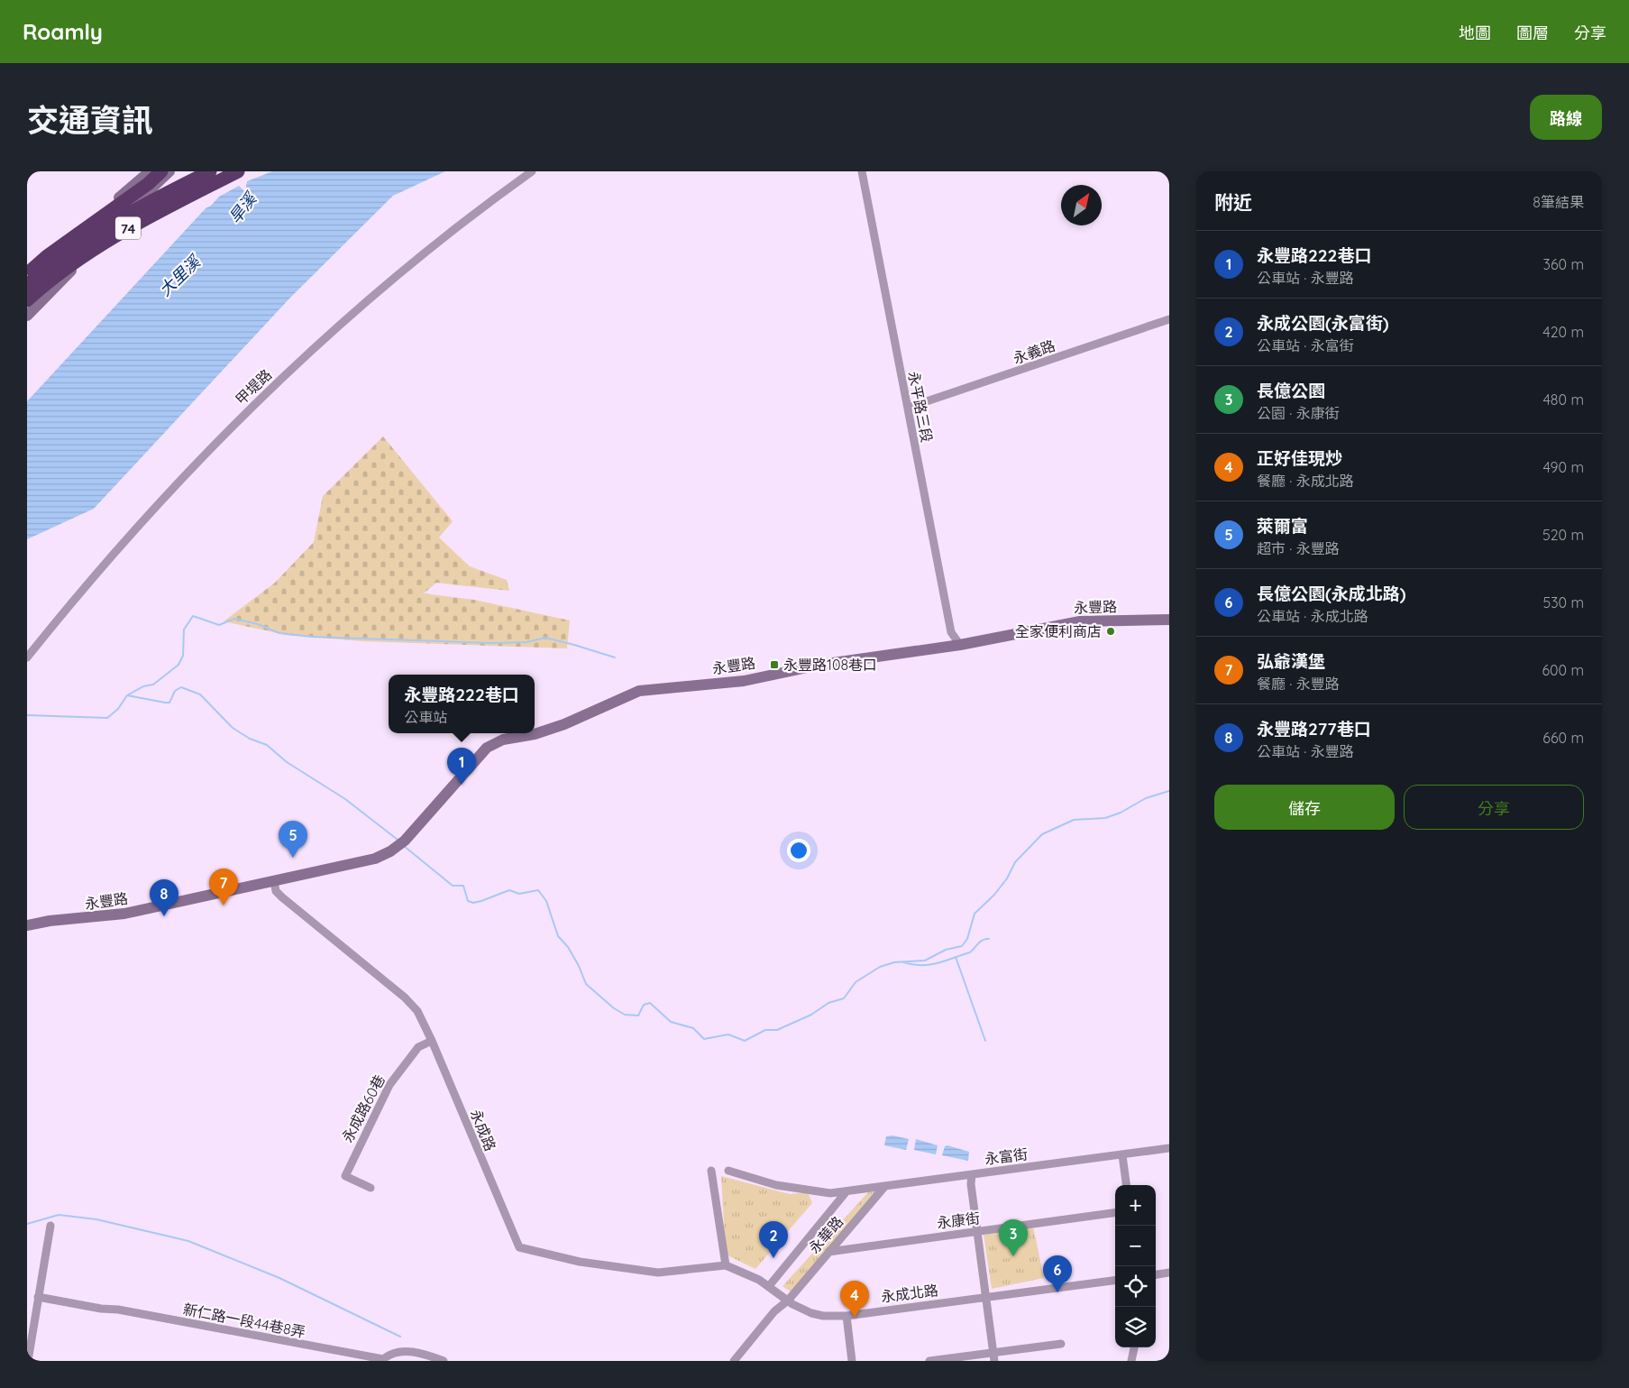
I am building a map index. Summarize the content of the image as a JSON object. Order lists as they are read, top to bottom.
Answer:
{
  "streets": {
    "highway": ["74"],
    "street": [
      "永義路",
      "甲堤路",
      "永平路三段",
      "永豐路",
      "永成路60巷",
      "永成路",
      "永富街",
      "永康街",
      "永華路",
      "永成北路",
      "新仁路一段44巷8弄"
    ]
  },
  "crossings": [
    ["永義路", "永平路三段"],
    ["永平路三段", "永豐路"],
    ["永豐路", "永成路"],
    ["永成路60巷", "永成路"],
    ["永成路", "永華路"],
    ["永成路", "永成北路"],
    ["永富街", "永華路"],
    ["永康街", "永華路"],
    ["永華路", "永成北路"]
  ],
  "water": ["旱溪", "大里溪"],
  "places": {
    "other": ["全家便利商店"],
    "transit": ["永豐路108巷口"]
  },
  "north": "top right",
  "page": {
    "header": "Roamly",
    "nav": ["地圖", "圖層", "分享"],
    "title": "交通資訊",
    "buttons": [
      "路線",
      ["儲存", "分享"]
    ],
    "heading": ["附近", "8筆結果"],
    "list": [
      {
        "mark": "1",
        "name": "永豐路222巷口",
        "note": "公車站 · 永豐路",
        "value": "360 m"
      },
      {
        "mark": "2",
        "name": "永成公園(永富街)",
        "note": "公車站 · 永富街",
        "value": "420 m"
      },
      {
        "mark": "3",
        "name": "長億公園",
        "note": "公園 · 永康街",
        "value": "480 m"
      },
      {
        "mark": "4",
        "name": "正好佳現炒",
        "note": "餐廳 · 永成北路",
        "value": "490 m"
      },
      {
        "mark": "5",
        "name": "萊爾富",
        "note": "超市 · 永豐路",
        "value": "520 m"
      },
      {
        "mark": "6",
        "name": "長億公園(永成北路)",
        "note": "公車站 · 永成北路",
        "value": "530 m"
      },
      {
        "mark": "7",
        "name": "弘爺漢堡",
        "note": "餐廳 · 永豐路",
        "value": "600 m"
      },
      {
        "mark": "8",
        "name": "永豐路277巷口",
        "note": "公車站 · 永豐路",
        "value": "660 m"
      }
    ],
    "popup": ["永豐路222巷口", "公車站"],
    "pins": [
      "1",
      "5",
      "7",
      "8",
      "3",
      "2",
      "6",
      "4"
    ],
    "map_buttons": ["+", "−"]
  }
}
